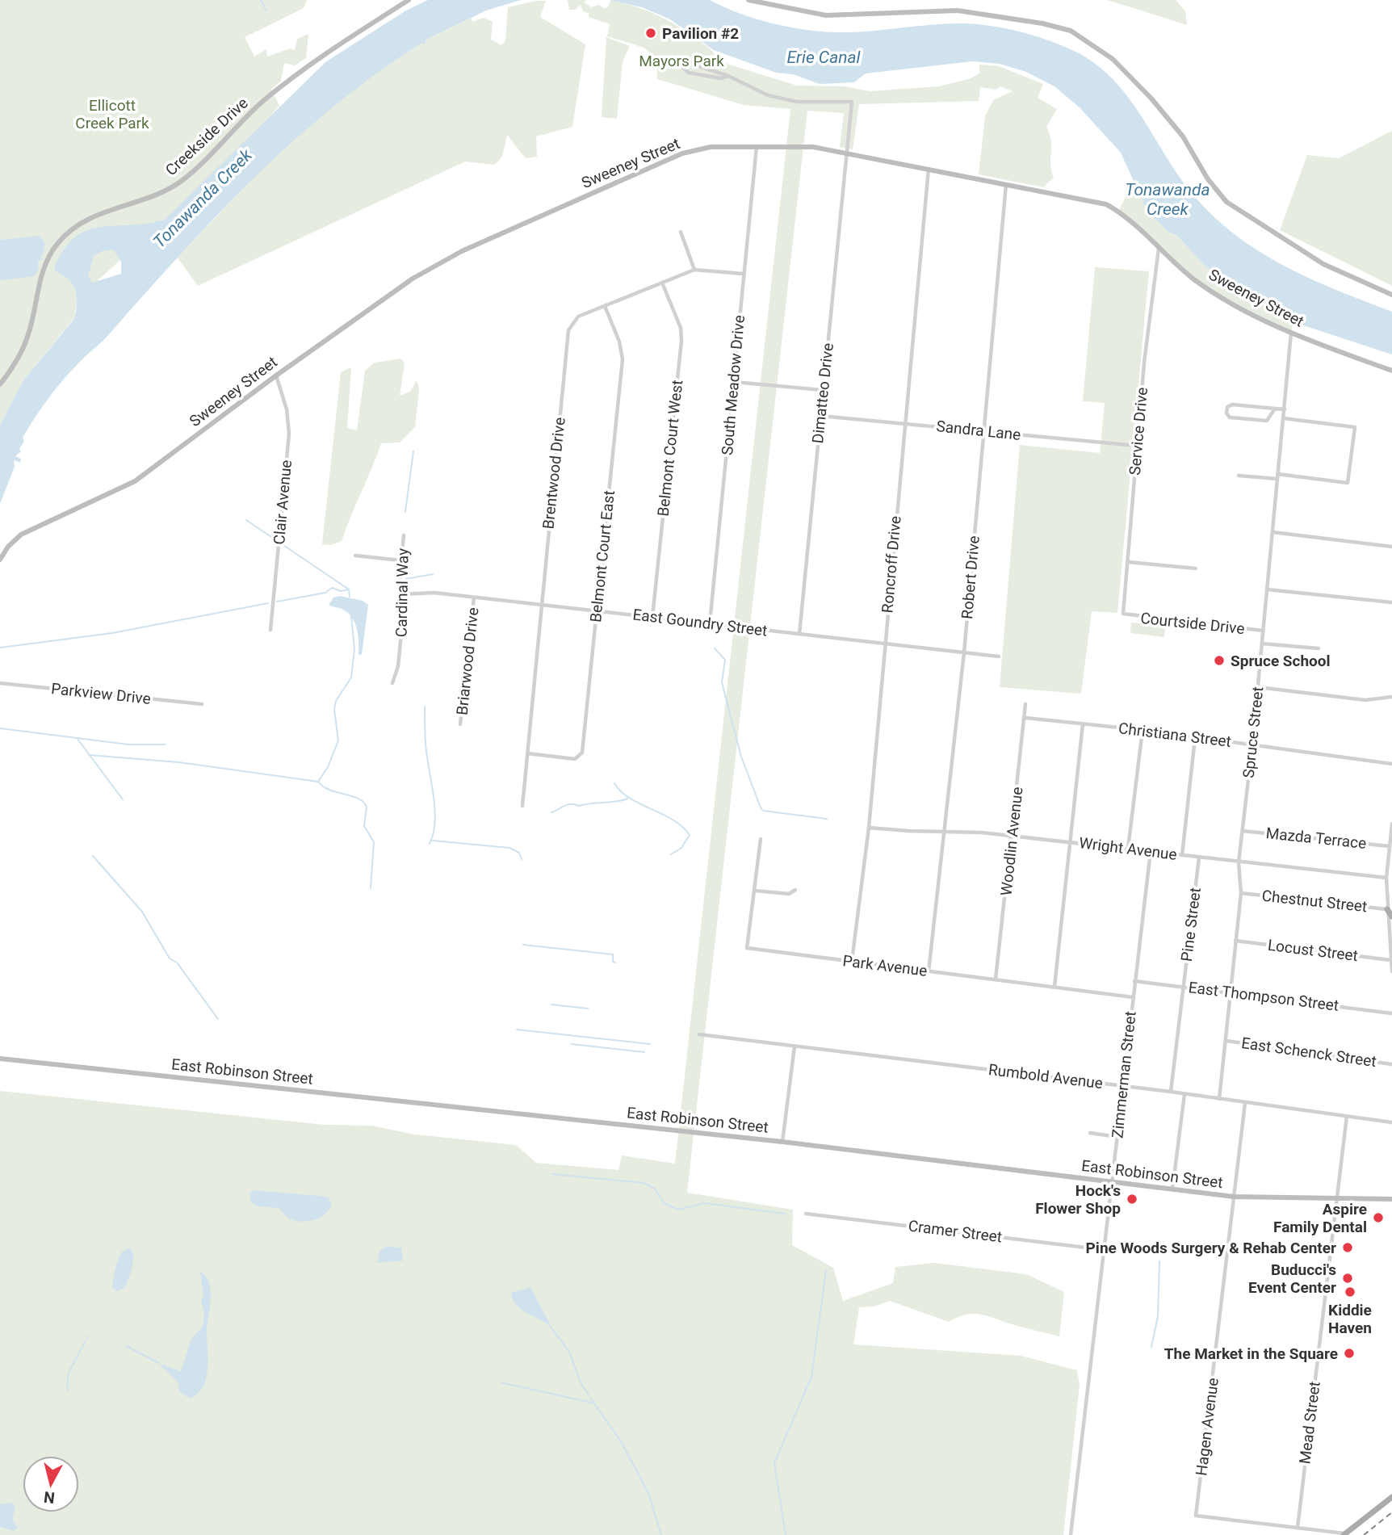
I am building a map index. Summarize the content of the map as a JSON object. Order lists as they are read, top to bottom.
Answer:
{
  "streets": {
    "street": [
      "Creekside Drive",
      "Sweeney Street",
      "South Meadow Drive",
      "Dimatteo Drive",
      "Sandra Lane",
      "Service Drive",
      "Belmont Court West",
      "Brentwood Drive",
      "Clair Avenue",
      "Belmont Court East",
      "Roncroff Drive",
      "Robert Drive",
      "Cardinal Way",
      "East Goundry Street",
      "Courtside Drive",
      "Briarwood Drive",
      "Parkview Drive",
      "Spruce Street",
      "Christiana Street",
      "Mazda Terrace",
      "Woodlin Avenue",
      "Wright Avenue",
      "Chestnut Street",
      "Pine Street",
      "Locust Street",
      "Park Avenue",
      "East Thompson Street",
      "East Schenck Street",
      "East Robinson Street",
      "Zimmerman Street",
      "Rumbold Avenue",
      "Cramer Street",
      "Mead Street",
      "Hagen Avenue"
    ]
  },
  "crossings": [
    ["Sweeney Street", "South Meadow Drive"],
    ["Sweeney Street", "Dimatteo Drive"],
    ["Sweeney Street", "Service Drive"],
    ["Sweeney Street", "Clair Avenue"],
    ["Sweeney Street", "Roncroff Drive"],
    ["Sweeney Street", "Robert Drive"],
    ["Sweeney Street", "Spruce Street"],
    ["South Meadow Drive", "Brentwood Drive"],
    ["South Meadow Drive", "East Goundry Street"],
    ["Dimatteo Drive", "Sandra Lane"],
    ["Dimatteo Drive", "East Goundry Street"],
    ["Sandra Lane", "Service Drive"],
    ["Sandra Lane", "Roncroff Drive"],
    ["Sandra Lane", "Robert Drive"],
    ["Service Drive", "Courtside Drive"],
    ["Belmont Court West", "Brentwood Drive"],
    ["Belmont Court West", "East Goundry Street"],
    ["Brentwood Drive", "Belmont Court East"],
    ["Brentwood Drive", "East Goundry Street"],
    ["Belmont Court East", "East Goundry Street"],
    ["Roncroff Drive", "East Goundry Street"],
    ["Roncroff Drive", "Wright Avenue"],
    ["Roncroff Drive", "Park Avenue"],
    ["Robert Drive", "East Goundry Street"],
    ["Robert Drive", "Wright Avenue"],
    ["Robert Drive", "Park Avenue"],
    ["Cardinal Way", "East Goundry Street"],
    ["East Goundry Street", "Briarwood Drive"],
    ["Courtside Drive", "Spruce Street"],
    ["Spruce Street", "Christiana Street"],
    ["Spruce Street", "Mazda Terrace"],
    ["Spruce Street", "Wright Avenue"],
    ["Spruce Street", "Chestnut Street"],
    ["Spruce Street", "Locust Street"],
    ["Spruce Street", "East Thompson Street"],
    ["Spruce Street", "East Schenck Street"],
    ["Spruce Street", "Rumbold Avenue"],
    ["Christiana Street", "Woodlin Avenue"],
    ["Woodlin Avenue", "Wright Avenue"],
    ["Woodlin Avenue", "Park Avenue"],
    ["Wright Avenue", "Pine Street"],
    ["Wright Avenue", "Zimmerman Street"],
    ["Pine Street", "East Thompson Street"],
    ["Pine Street", "Rumbold Avenue"],
    ["Park Avenue", "Zimmerman Street"],
    ["East Thompson Street", "Zimmerman Street"],
    ["East Robinson Street", "Zimmerman Street"],
    ["East Robinson Street", "Mead Street"],
    ["East Robinson Street", "Hagen Avenue"],
    ["Zimmerman Street", "Rumbold Avenue"],
    ["Zimmerman Street", "Cramer Street"],
    ["Rumbold Avenue", "Mead Street"],
    ["Rumbold Avenue", "Hagen Avenue"],
    ["Mead Street", "Hagen Avenue"]
  ],
  "water": ["Erie Canal", "Tonawanda Creek"],
  "parks": ["Mayors Park", "Ellicott Creek Park"],
  "places": [
    "Pavilion #2",
    "Spruce School",
    "Hock's Flower Shop",
    "Aspire Family Dental",
    "Pine Woods Surgery & Rehab Center",
    "Buducci's Event Center",
    "Kiddie Haven",
    "The Market in the Square"
  ],
  "north": "bottom"
}
